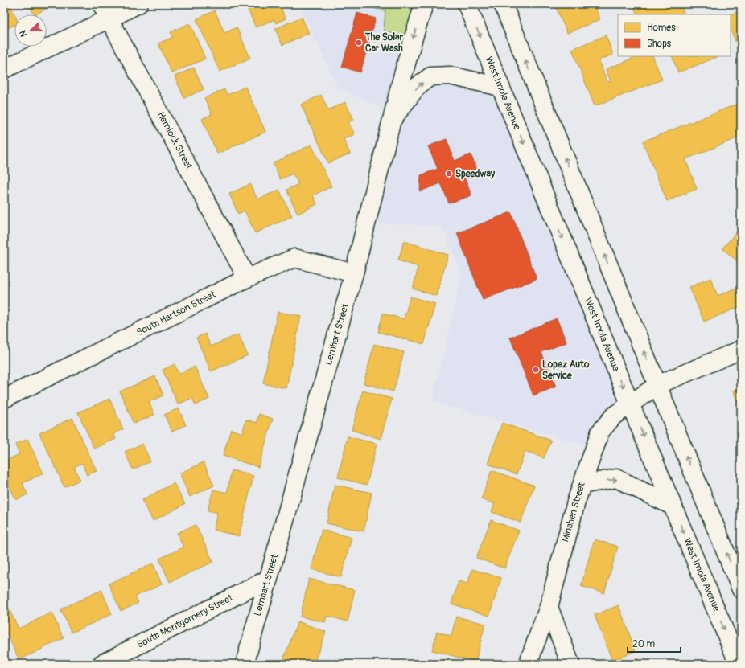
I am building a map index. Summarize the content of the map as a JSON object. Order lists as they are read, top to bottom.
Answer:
{
  "streets": {
    "street": [
      "West Imola Avenue",
      "Hemlock Street",
      "South Hartson Street",
      "Lernhart Street",
      "Minahen Street",
      "South Montgomery Street"
    ]
  },
  "crossings": [
    ["West Imola Avenue", "Minahen Street"],
    ["Hemlock Street", "South Hartson Street"],
    ["South Hartson Street", "Lernhart Street"],
    ["Lernhart Street", "South Montgomery Street"]
  ],
  "places": ["The Solar Car Wash", "Speedway", "Lopez Auto Service"],
  "legend": ["Homes", "Shops"],
  "scale_bar": "20 m",
  "north": "left"
}
